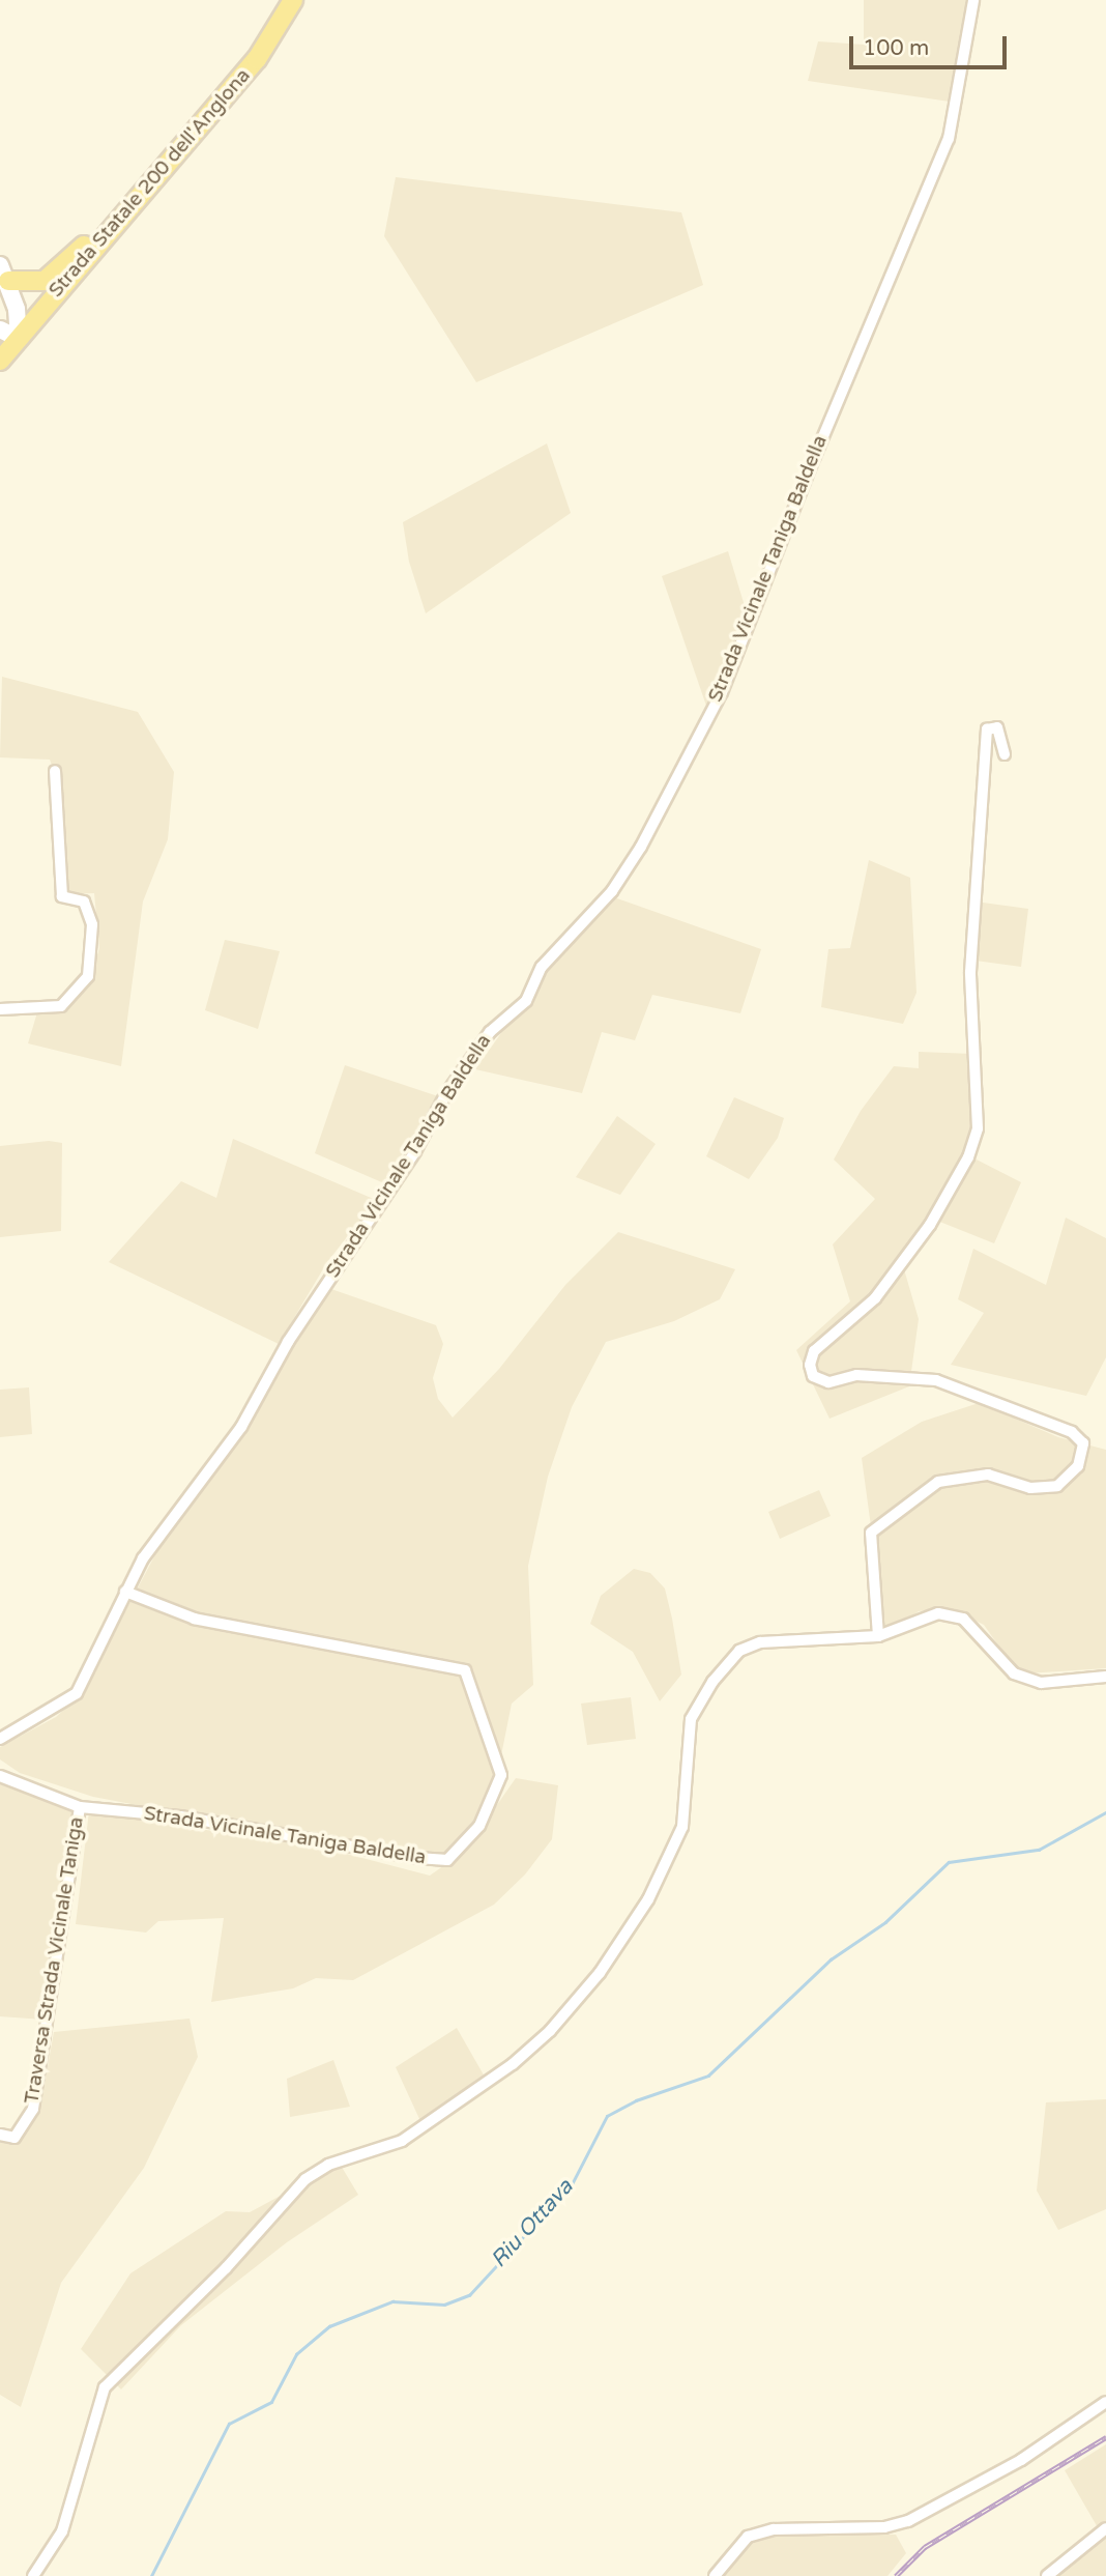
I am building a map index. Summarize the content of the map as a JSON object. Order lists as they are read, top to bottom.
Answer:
{
  "streets": {
    "main road": ["Strada Statale 200 dell'Anglona"],
    "street": ["Strada Vicinale Taniga Baldella", "Traversa Strada Vicinale Taniga"]
  },
  "crossings": [
    ["Strada Vicinale Taniga Baldella", "Traversa Strada Vicinale Taniga"]
  ],
  "water": ["Riu Ottava"],
  "scale_bar": "100 m"
}
